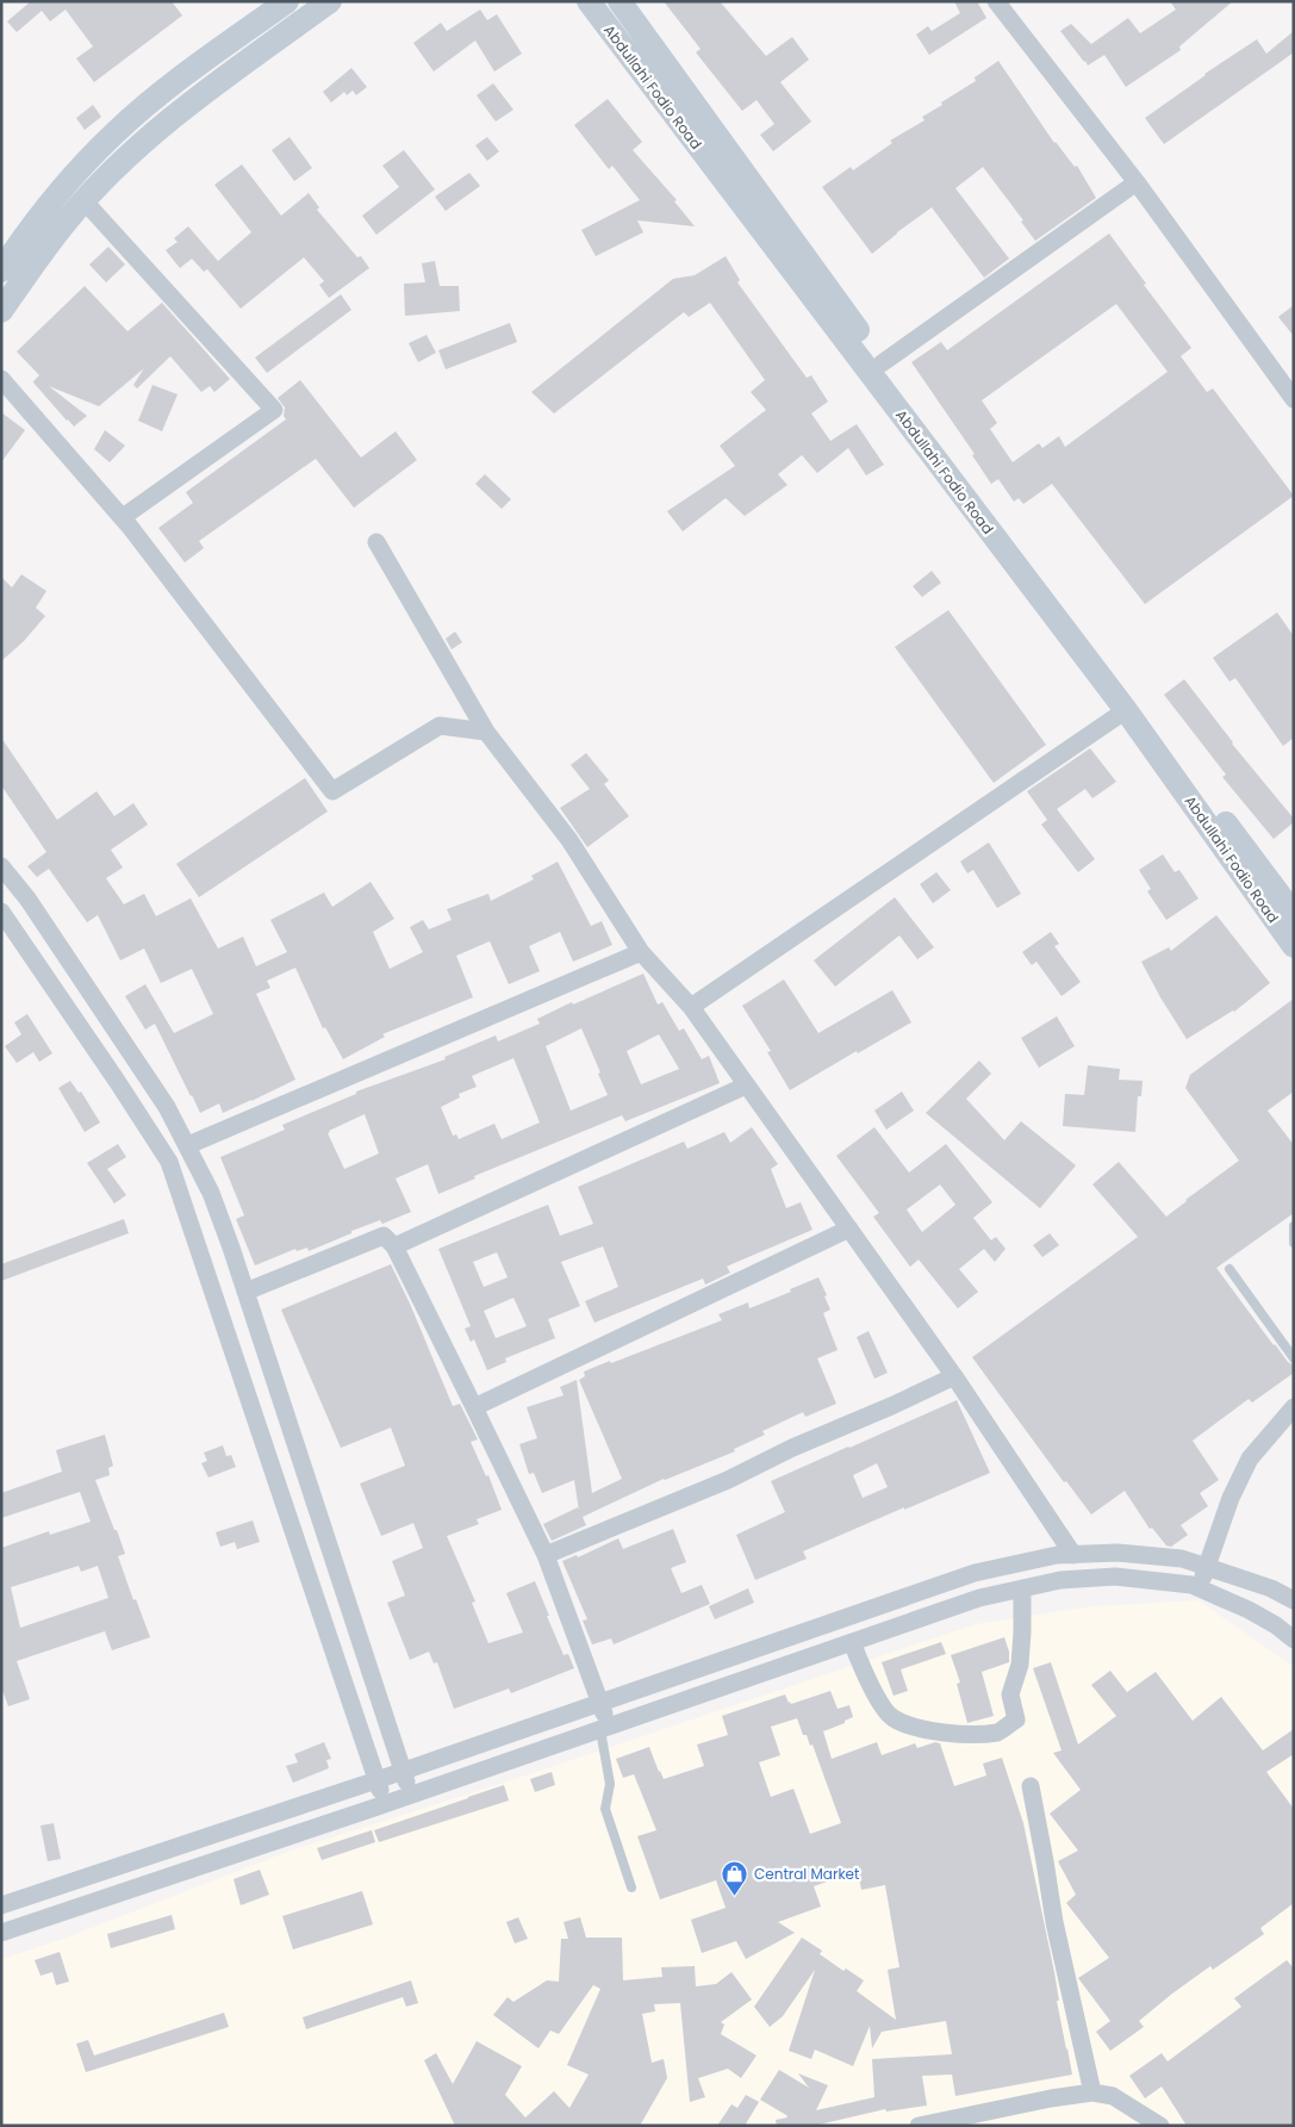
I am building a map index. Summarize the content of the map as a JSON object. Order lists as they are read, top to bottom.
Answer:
{
  "streets": {
    "main road": ["Abdullahi Fodio Road"]
  },
  "places": {
    "shop": ["Central Market"]
  }
}
